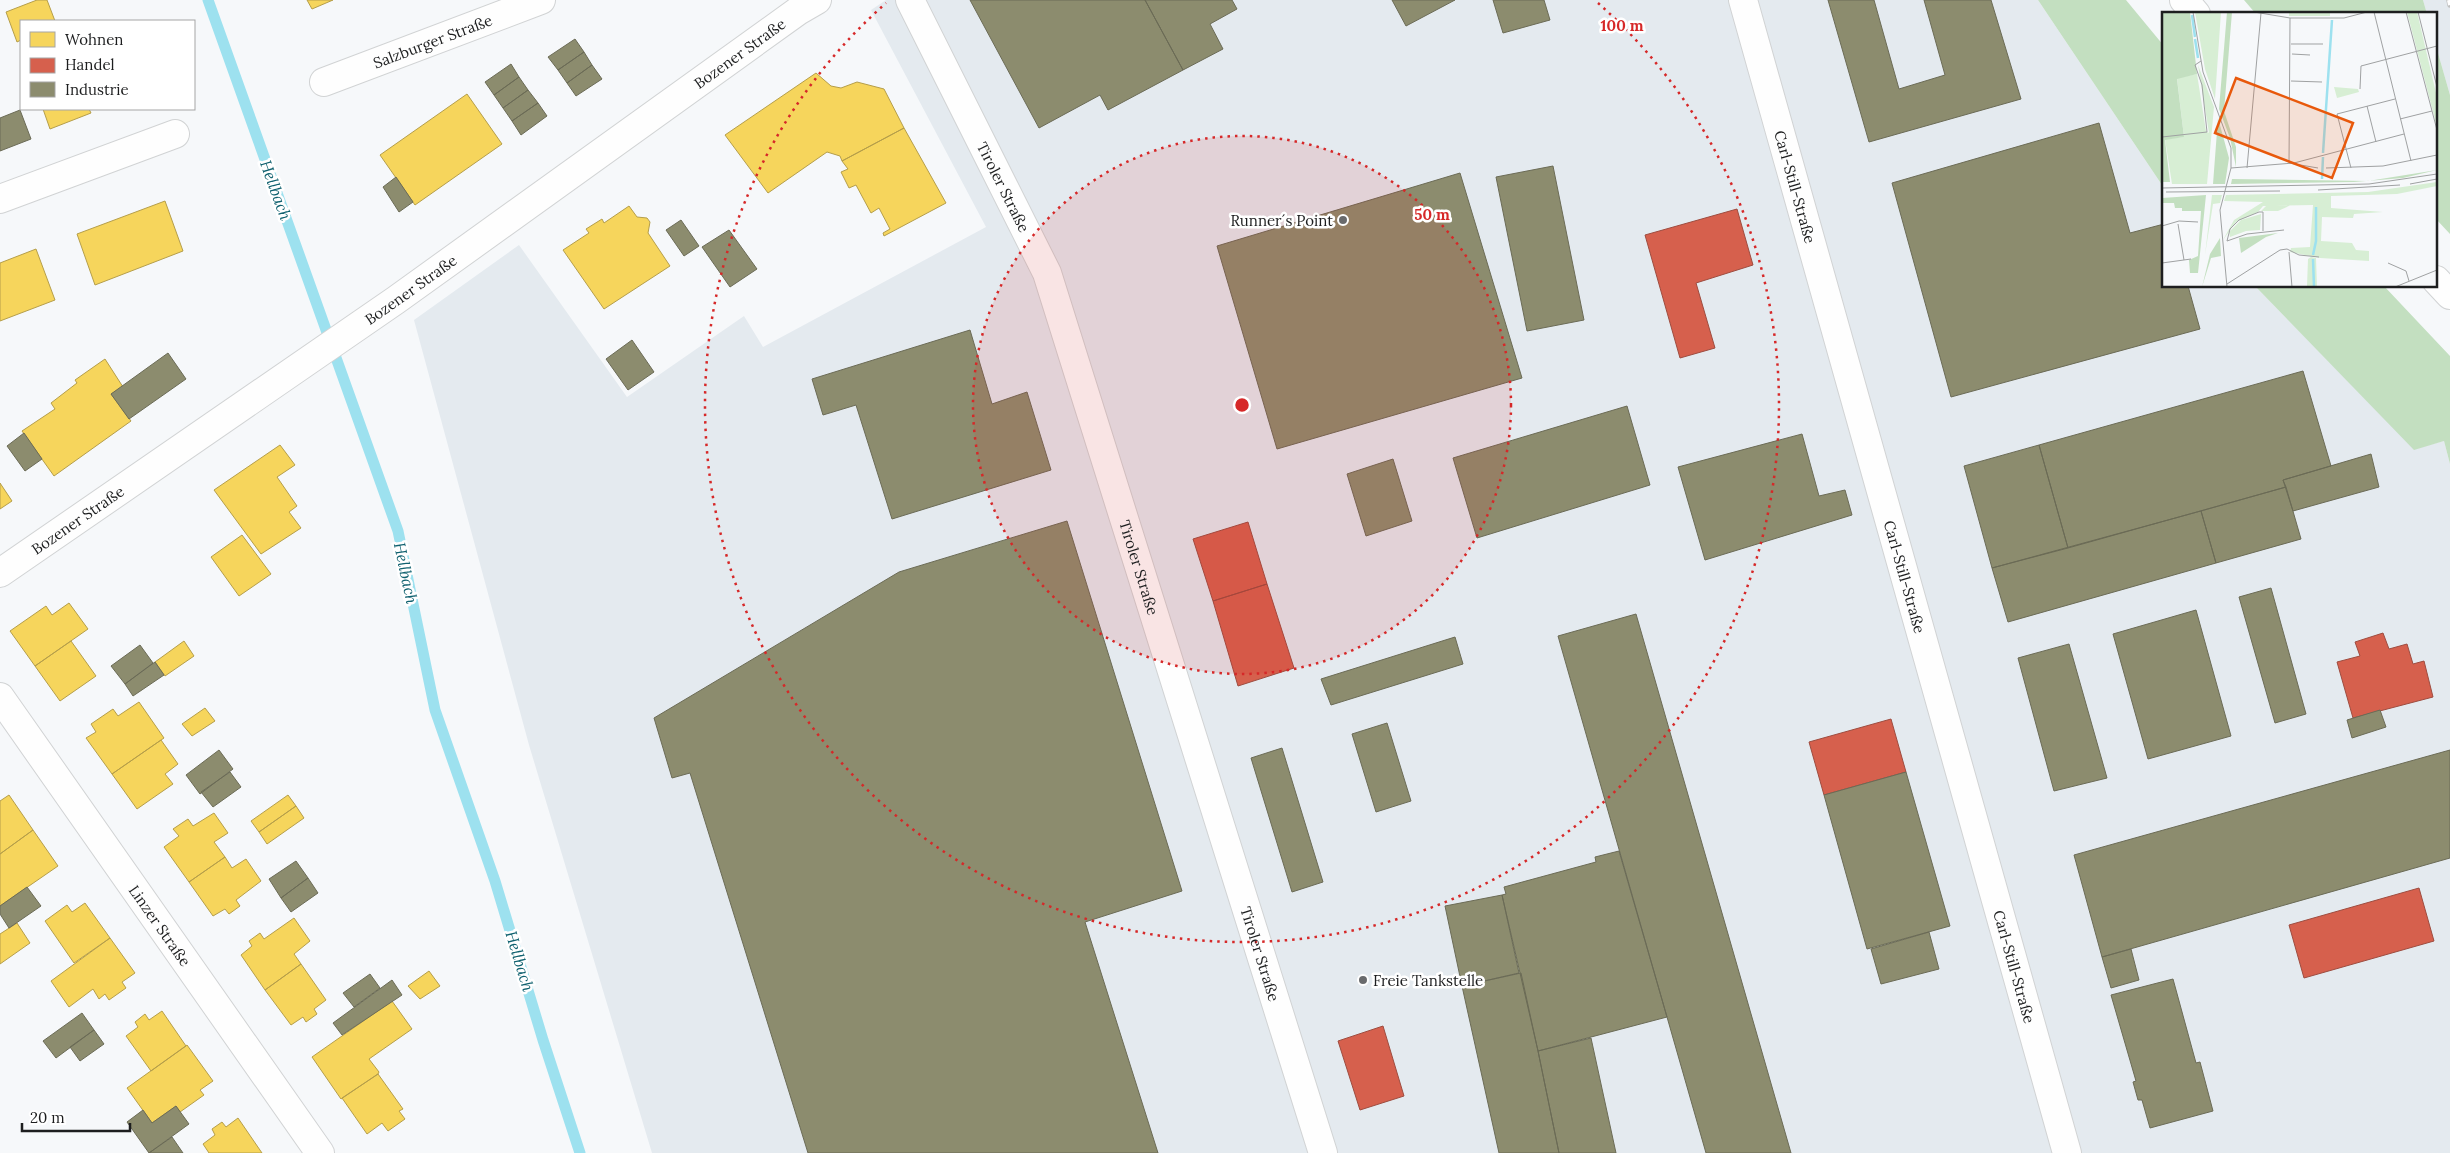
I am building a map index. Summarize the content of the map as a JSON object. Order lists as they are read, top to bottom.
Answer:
{
  "streets": {
    "street": [
      "Salzburger Straße",
      "Bozener Straße",
      "Tiroler Straße",
      "Carl-Still-Straße",
      "Linzer Straße"
    ]
  },
  "water": ["Hellbach"],
  "places": ["Runner´s Point", "Freie Tankstelle"],
  "legend": ["Wohnen", "Handel", "Industrie"],
  "scale_bar": "20 m",
  "rings": ["100 m", "50 m"]
}
